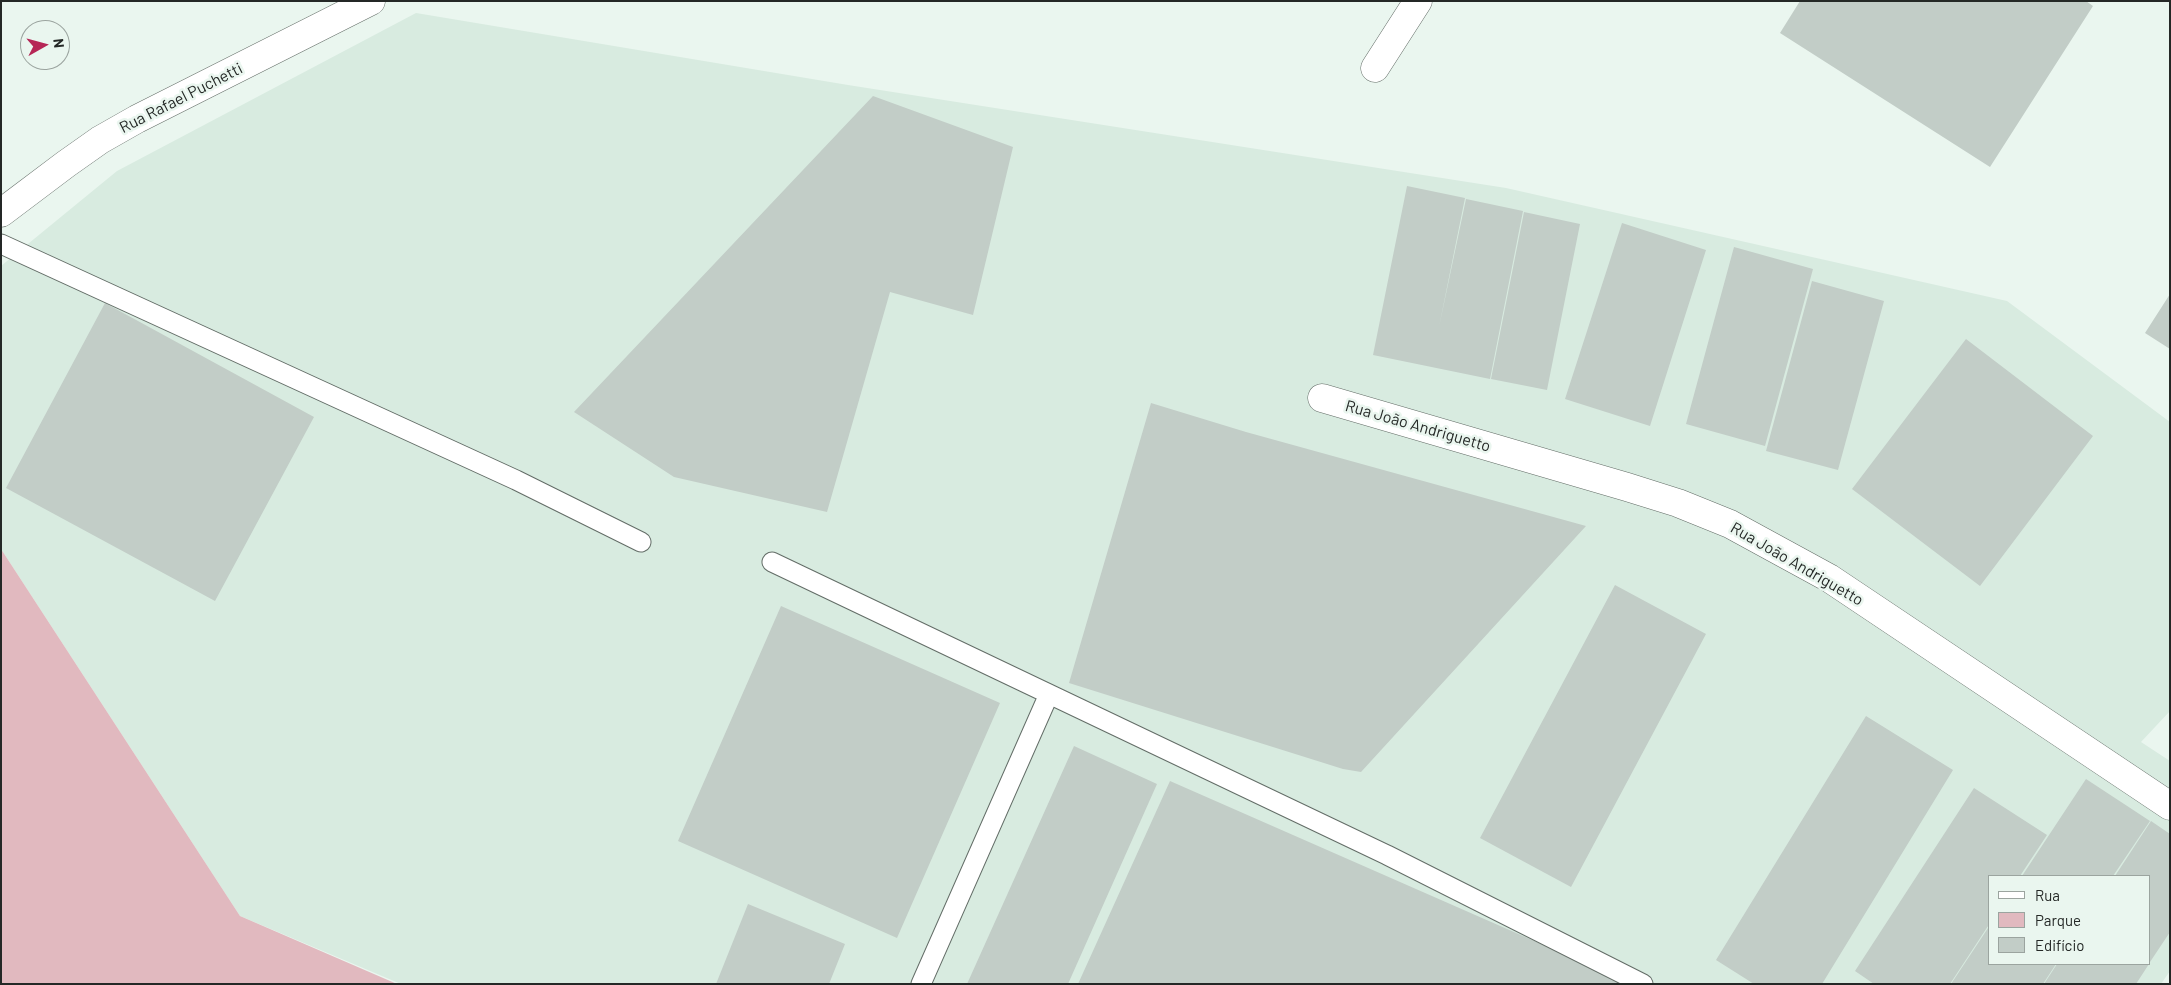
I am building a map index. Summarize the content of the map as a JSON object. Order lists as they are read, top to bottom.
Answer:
{
  "streets": {
    "street": ["Rua Rafael Puchetti", "Rua João Andriguetto"]
  },
  "legend": ["Rua", "Parque", "Edifício"],
  "north": "right"
}
